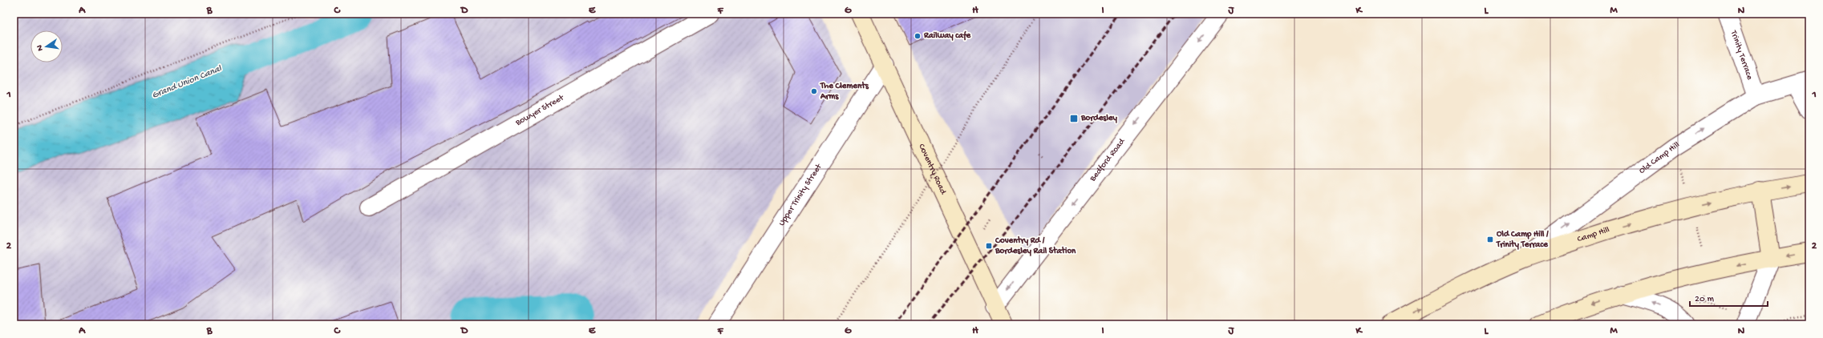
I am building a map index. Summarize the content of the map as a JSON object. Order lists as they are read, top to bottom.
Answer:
{
  "streets": {
    "main road": ["Coventry Road", "Camp Hill"],
    "street": [
      "Trinity Terrace",
      "Bowyer Street",
      "Old Camp Hill",
      "Bedford Road",
      "Upper Trinity Street"
    ]
  },
  "crossings": [
    ["Trinity Terrace", "Old Camp Hill"],
    ["Old Camp Hill", "Camp Hill"],
    ["Bedford Road", "Coventry Road"],
    ["Coventry Road", "Upper Trinity Street"]
  ],
  "one_way": ["Old Camp Hill", "Bedford Road"],
  "water": ["Grand Union Canal"],
  "places": {
    "other": ["Railway cafe", "The Clements Arms"],
    "transit": ["Bordesley", "Old Camp Hill / Trinity Terrace", "Coventry Rd / Bordesley Rail Station"]
  },
  "scale_bar": "20 m",
  "north": "left",
  "grid": {
    "columns": [
      "A",
      "B",
      "C",
      "D",
      "E",
      "F",
      "G",
      "H",
      "I",
      "J",
      "K",
      "L",
      "M",
      "N"
    ],
    "rows": ["1", "2"]
  }
}
